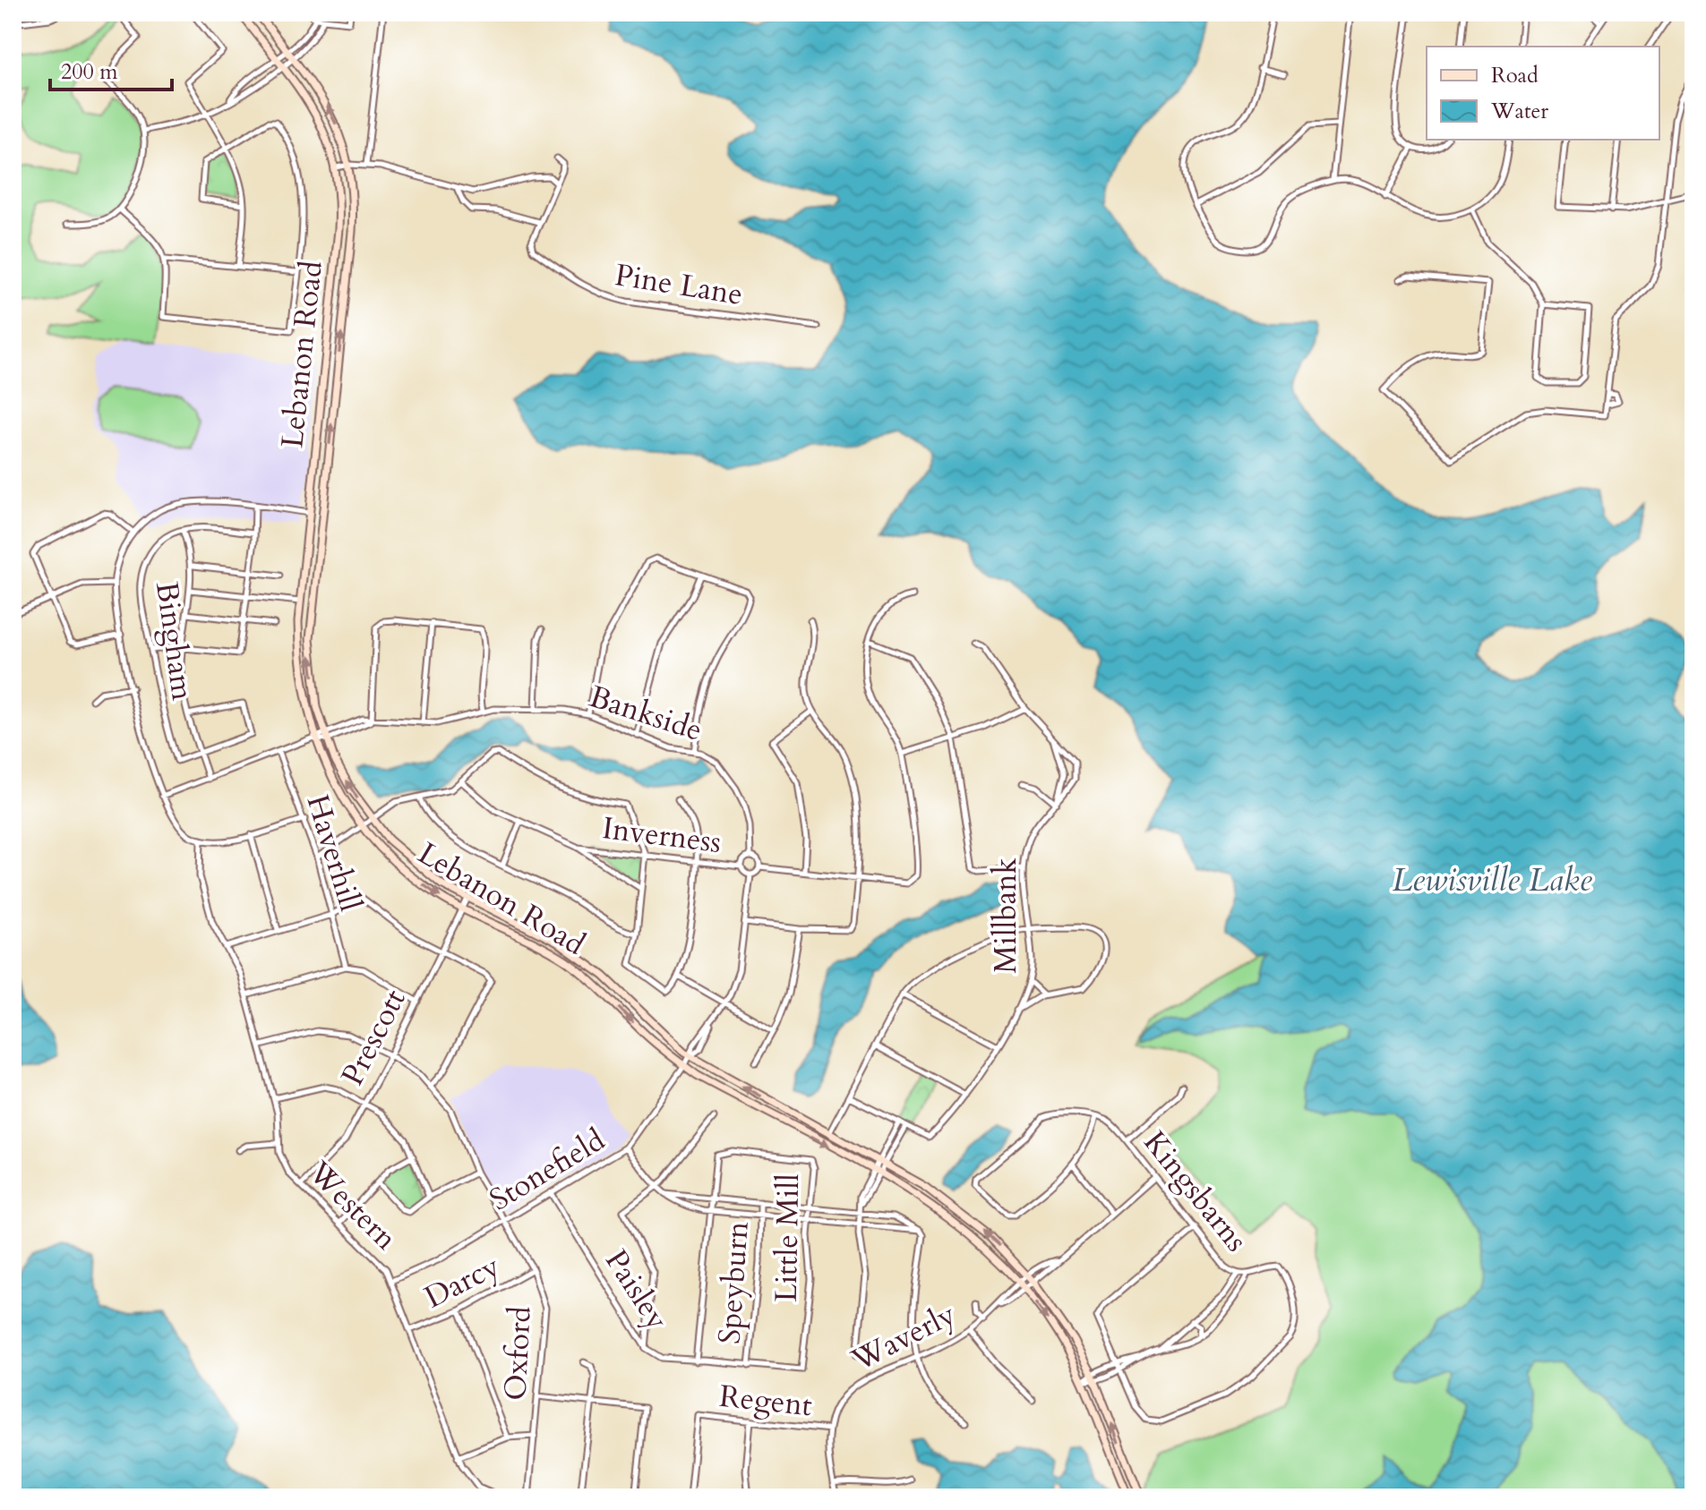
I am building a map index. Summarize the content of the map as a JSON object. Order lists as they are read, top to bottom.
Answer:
{
  "streets": {
    "main road": ["Lebanon Road"],
    "street": [
      "Pine Lane",
      "Bingham",
      "Bankside",
      "Inverness",
      "Haverhill",
      "Millbank",
      "Prescott",
      "Stonefield",
      "Kingsbarns",
      "Western",
      "Little Mill",
      "Darcy",
      "Speyburn",
      "Paisley",
      "Waverly",
      "Oxford",
      "Regent"
    ]
  },
  "crossings": [
    ["Lebanon Road", "Bankside"],
    ["Lebanon Road", "Prescott"],
    ["Lebanon Road", "Stonefield"],
    ["Lebanon Road", "Waverly"],
    ["Bankside", "Inverness"],
    ["Bankside", "Haverhill"],
    ["Prescott", "Western"],
    ["Prescott", "Oxford"],
    ["Stonefield", "Western"],
    ["Stonefield", "Paisley"],
    ["Stonefield", "Oxford"],
    ["Western", "Darcy"],
    ["Western", "Oxford"],
    ["Little Mill", "Paisley"],
    ["Darcy", "Oxford"],
    ["Speyburn", "Paisley"],
    ["Waverly", "Regent"]
  ],
  "water": ["Lewisville Lake"],
  "legend": ["Road", "Water"],
  "scale_bar": "200 m"
}
